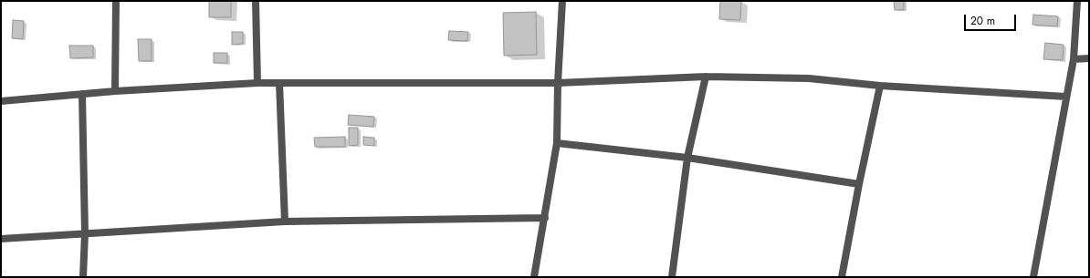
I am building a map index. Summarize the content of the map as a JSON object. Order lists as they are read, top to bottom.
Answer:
{
  "scale_bar": "20 m"
}
